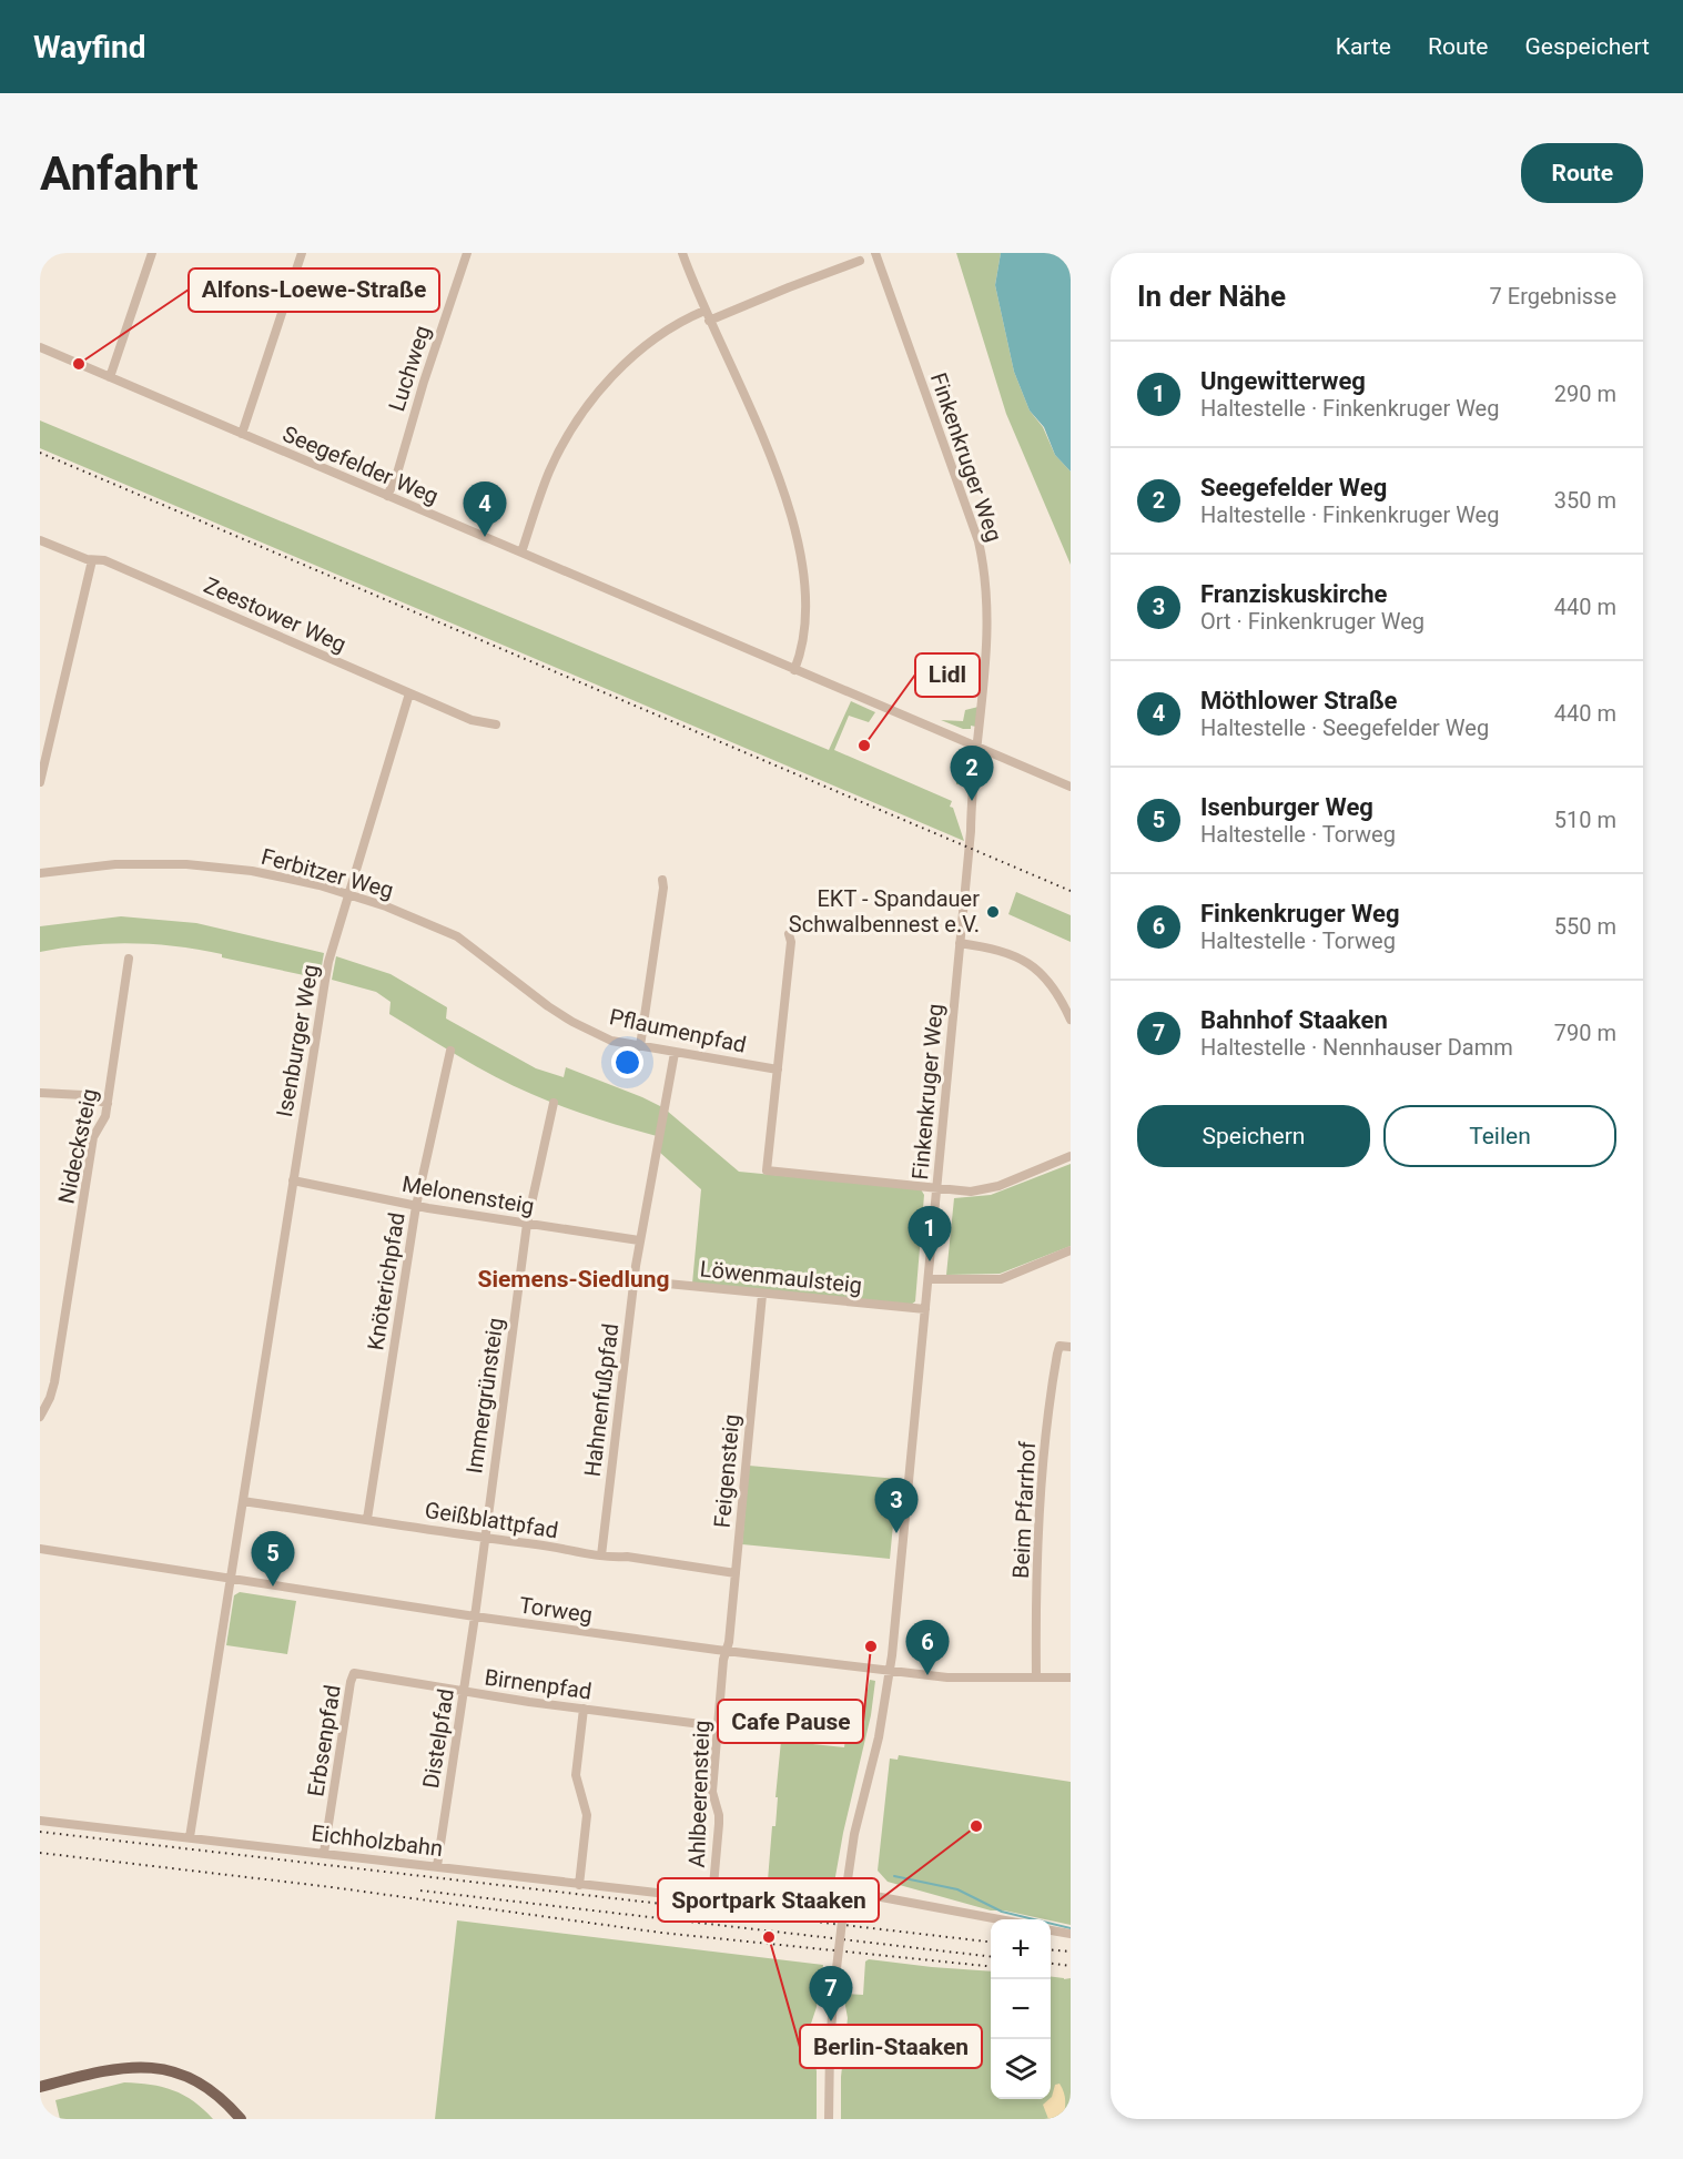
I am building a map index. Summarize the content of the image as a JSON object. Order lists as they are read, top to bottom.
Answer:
{
  "streets": {
    "street": [
      "Luchweg",
      "Finkenkruger Weg",
      "Seegefelder Weg",
      "Zeestower Weg",
      "Ferbitzer Weg",
      "Pflaumenpfad",
      "Isenburger Weg",
      "Nidecksteig",
      "Melonensteig",
      "Löwenmaulsteig",
      "Knöterichpfad",
      "Immergrünsteig",
      "Hahnenfußpfad",
      "Feigensteig",
      "Beim Pfarrhof",
      "Geißblattpfad",
      "Torweg",
      "Birnenpfad",
      "Distelpfad",
      "Erbsenpfad",
      "Ahlbeerensteig",
      "Eichholzbahn"
    ]
  },
  "crossings": [
    ["Luchweg", "Seegefelder Weg"],
    ["Finkenkruger Weg", "Seegefelder Weg"],
    ["Finkenkruger Weg", "Löwenmaulsteig"],
    ["Finkenkruger Weg", "Torweg"],
    ["Zeestower Weg", "Isenburger Weg"],
    ["Ferbitzer Weg", "Pflaumenpfad"],
    ["Ferbitzer Weg", "Isenburger Weg"],
    ["Pflaumenpfad", "Hahnenfußpfad"],
    ["Isenburger Weg", "Melonensteig"],
    ["Isenburger Weg", "Geißblattpfad"],
    ["Isenburger Weg", "Torweg"],
    ["Isenburger Weg", "Eichholzbahn"],
    ["Melonensteig", "Knöterichpfad"],
    ["Melonensteig", "Immergrünsteig"],
    ["Melonensteig", "Hahnenfußpfad"],
    ["Löwenmaulsteig", "Hahnenfußpfad"],
    ["Löwenmaulsteig", "Feigensteig"],
    ["Knöterichpfad", "Geißblattpfad"],
    ["Immergrünsteig", "Geißblattpfad"],
    ["Immergrünsteig", "Torweg"],
    ["Immergrünsteig", "Distelpfad"],
    ["Hahnenfußpfad", "Geißblattpfad"],
    ["Feigensteig", "Geißblattpfad"],
    ["Feigensteig", "Torweg"],
    ["Feigensteig", "Ahlbeerensteig"],
    ["Beim Pfarrhof", "Torweg"],
    ["Torweg", "Distelpfad"],
    ["Torweg", "Ahlbeerensteig"],
    ["Birnenpfad", "Distelpfad"],
    ["Birnenpfad", "Erbsenpfad"],
    ["Birnenpfad", "Ahlbeerensteig"],
    ["Distelpfad", "Eichholzbahn"],
    ["Erbsenpfad", "Eichholzbahn"],
    ["Ahlbeerensteig", "Eichholzbahn"]
  ],
  "districts": ["Siemens-Siedlung"],
  "places": [
    "Alfons-Loewe-Straße",
    "Lidl",
    "EKT - Spandauer Schwalbennest e.V.",
    "Cafe Pause",
    "Sportpark Staaken",
    "Berlin-Staaken"
  ],
  "page": {
    "header": "Wayfind",
    "nav": ["Karte", "Route", "Gespeichert"],
    "buttons": [
      "Route",
      ["Speichern", "Teilen"]
    ],
    "title": "Anfahrt",
    "heading": ["In der Nähe", "7 Ergebnisse"],
    "list": [
      {
        "mark": "1",
        "name": "Ungewitterweg",
        "note": "Haltestelle · Finkenkruger Weg",
        "value": "290 m"
      },
      {
        "mark": "2",
        "name": "Seegefelder Weg",
        "note": "Haltestelle · Finkenkruger Weg",
        "value": "350 m"
      },
      {
        "mark": "3",
        "name": "Franziskuskirche",
        "note": "Ort · Finkenkruger Weg",
        "value": "440 m"
      },
      {
        "mark": "4",
        "name": "Möthlower Straße",
        "note": "Haltestelle · Seegefelder Weg",
        "value": "440 m"
      },
      {
        "mark": "5",
        "name": "Isenburger Weg",
        "note": "Haltestelle · Torweg",
        "value": "510 m"
      },
      {
        "mark": "6",
        "name": "Finkenkruger Weg",
        "note": "Haltestelle · Torweg",
        "value": "550 m"
      },
      {
        "mark": "7",
        "name": "Bahnhof Staaken",
        "note": "Haltestelle · Nennhauser Damm",
        "value": "790 m"
      }
    ],
    "pins": [
      "4",
      "2",
      "1",
      "3",
      "5",
      "6",
      "7"
    ],
    "map_buttons": ["+", "−"]
  }
}
